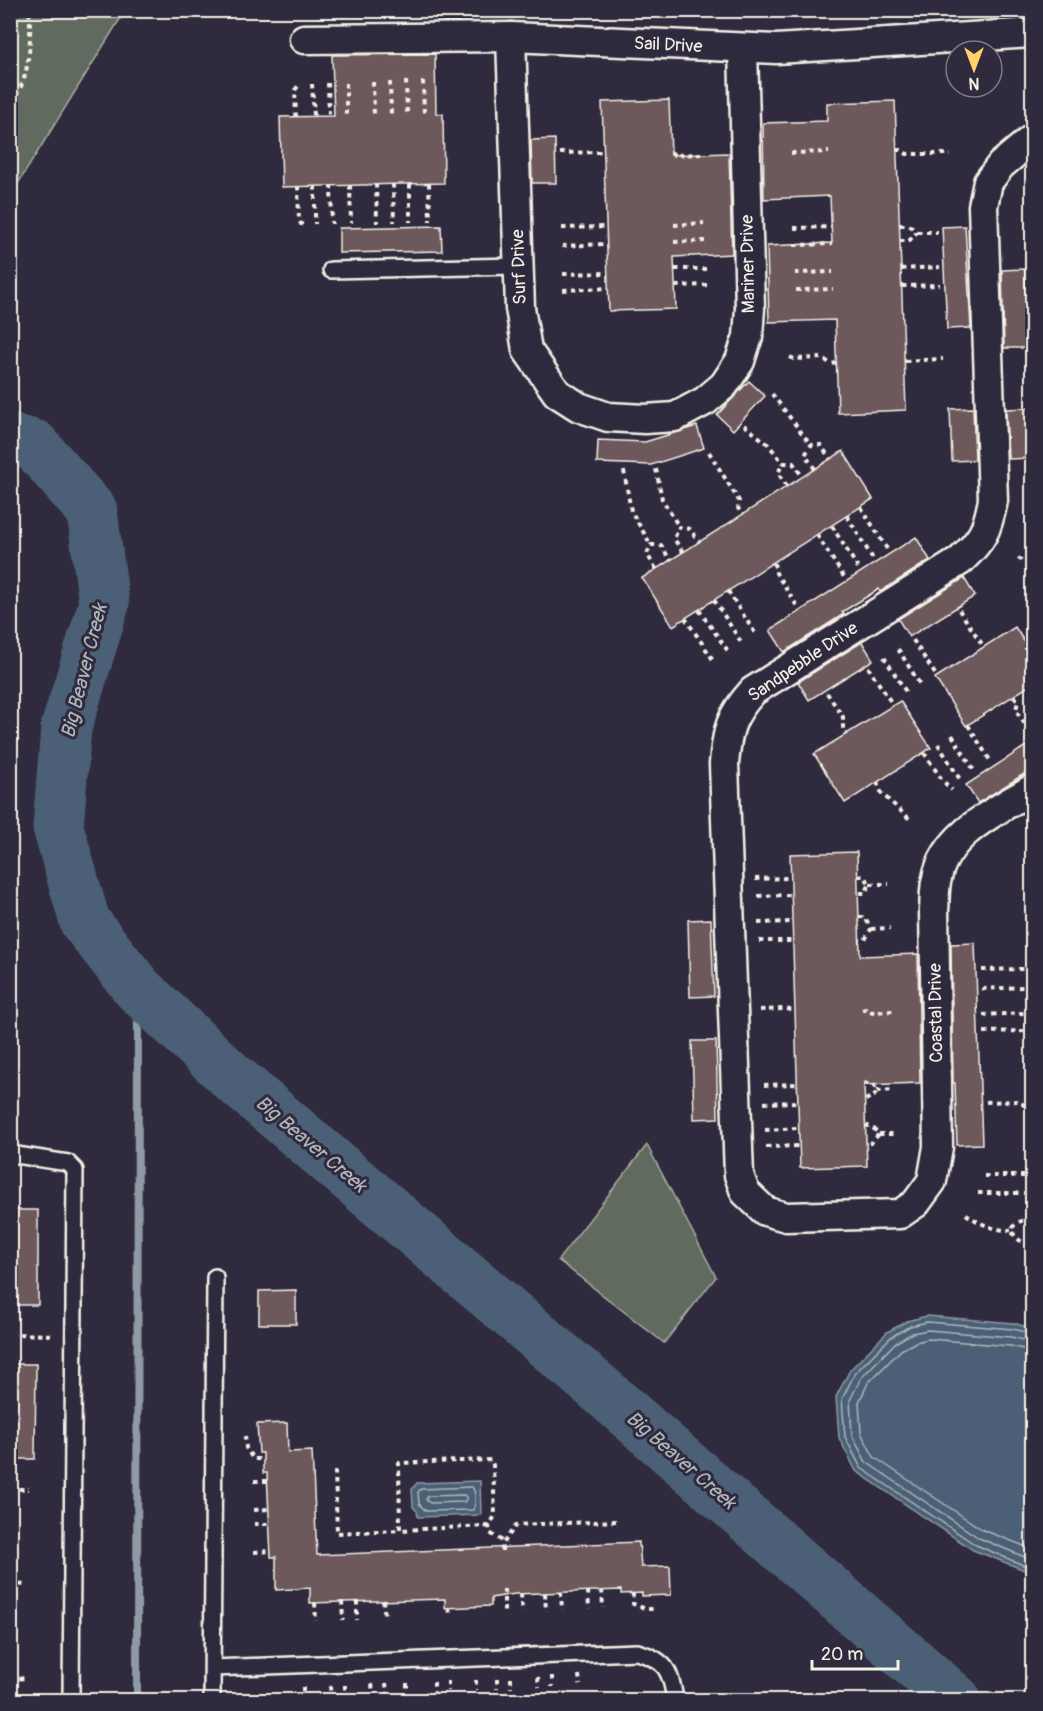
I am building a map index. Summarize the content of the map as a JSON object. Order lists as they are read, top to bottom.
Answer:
{
  "streets": {
    "street": [
      "Sail Drive",
      "Mariner Drive",
      "Surf Drive",
      "Sandpebble Drive",
      "Coastal Drive"
    ]
  },
  "crossings": [
    ["Sail Drive", "Mariner Drive"],
    ["Sail Drive", "Surf Drive"],
    ["Mariner Drive", "Surf Drive"],
    ["Sandpebble Drive", "Coastal Drive"]
  ],
  "water": ["Big Beaver Creek"],
  "scale_bar": "20 m",
  "north": "bottom"
}
